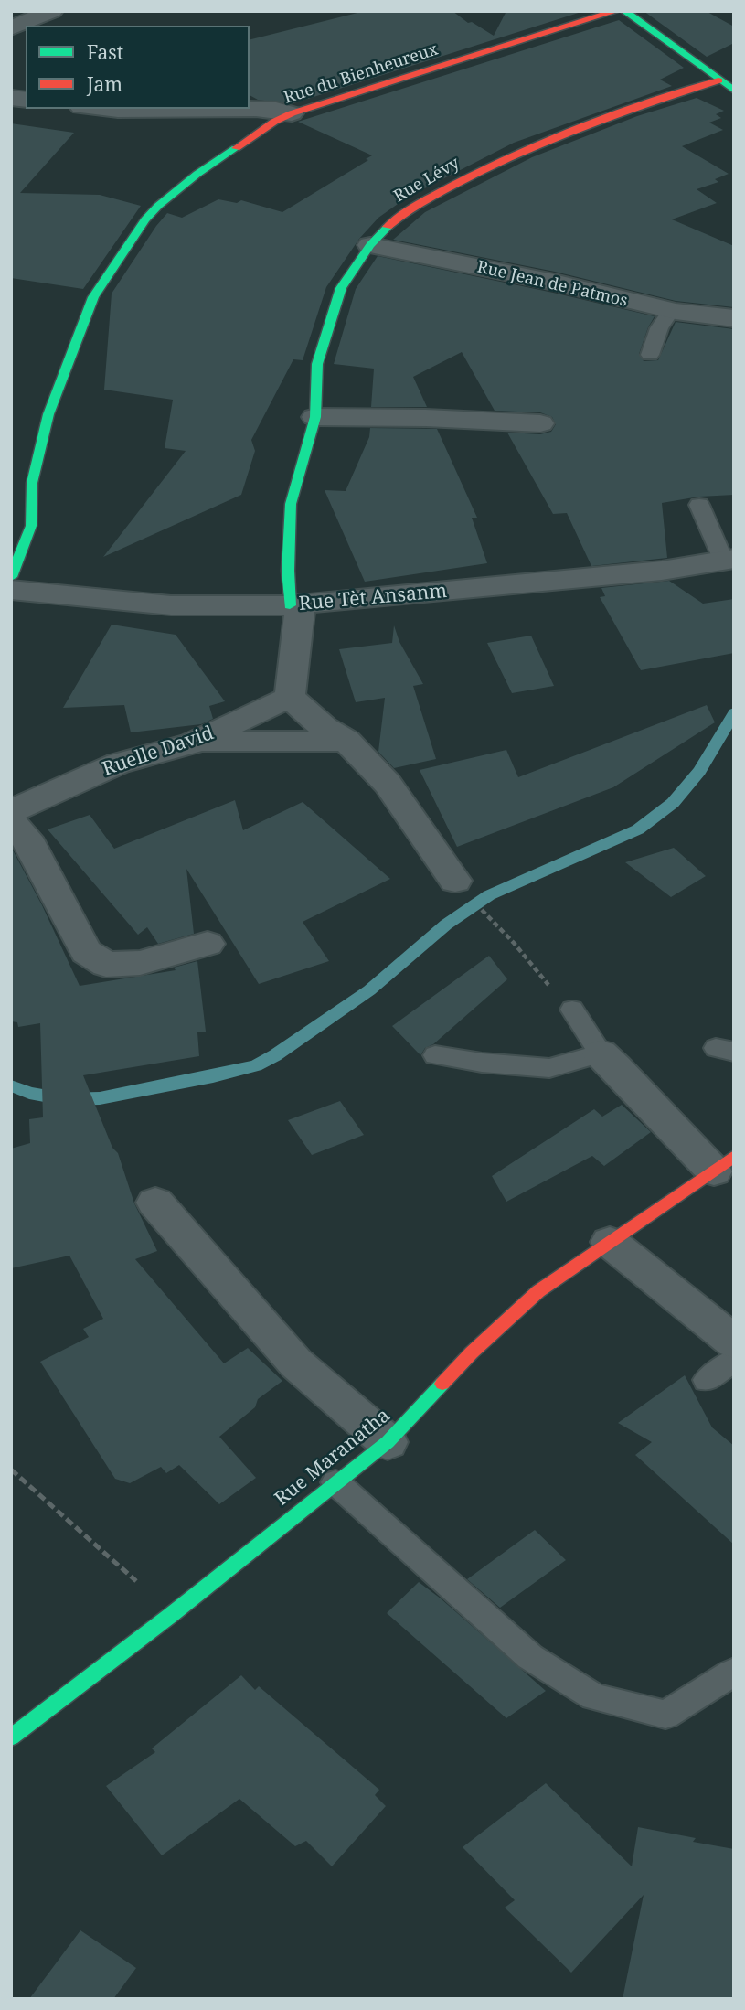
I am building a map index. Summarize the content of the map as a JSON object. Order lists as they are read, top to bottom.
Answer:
{
  "streets": {
    "street": [
      "Rue du Bienheureux",
      "Rue Lévy",
      "Rue Jean de Patmos",
      "Rue Tèt Ansanm",
      "Ruelle David",
      "Rue Maranatha"
    ]
  },
  "crossings": [
    ["Rue Lévy", "Rue Jean de Patmos"],
    ["Rue Lévy", "Rue Tèt Ansanm"]
  ],
  "legend": ["Fast", "Jam"]
}
